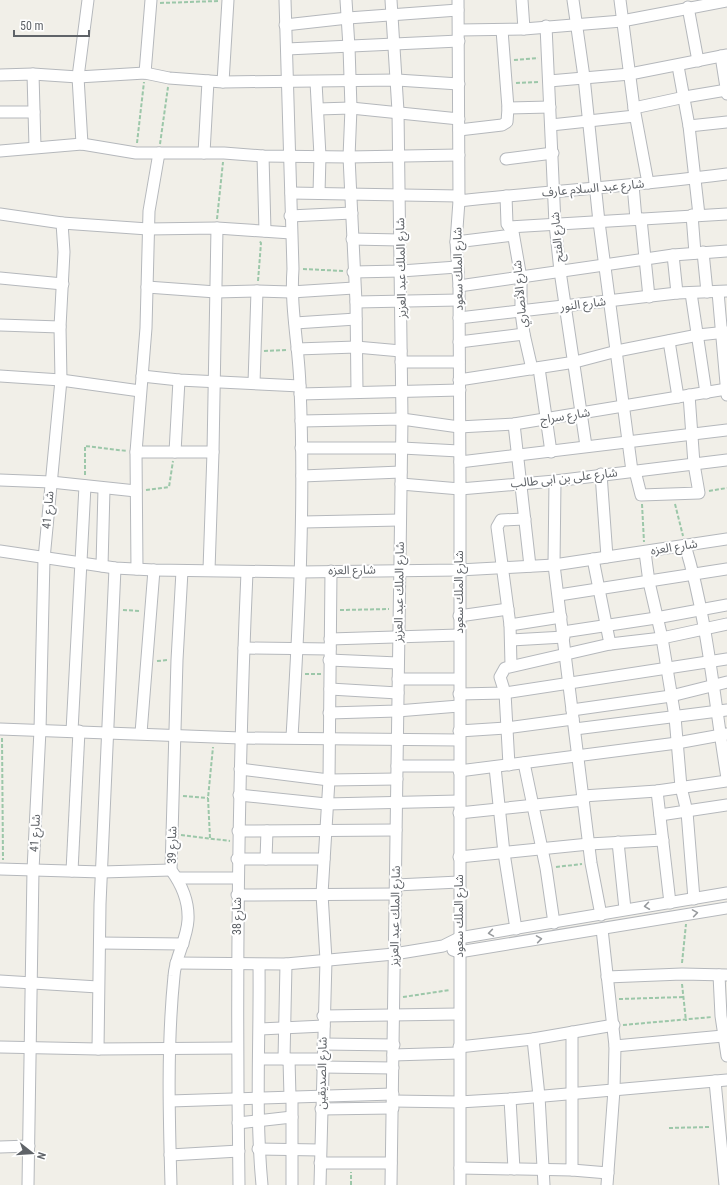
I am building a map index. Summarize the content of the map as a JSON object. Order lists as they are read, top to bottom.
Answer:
{
  "streets": {
    "street": [
      "شارع عبد السلام عارف",
      "شارع الفتح",
      "شارع الملك عبد العزيز",
      "شارع الملك سعود",
      "شارع الأنصاري",
      "شارع النور",
      "شارع سراج",
      "شارع على بن ابى طالب",
      "شارع 41",
      "شارع العزه",
      "شارع 39",
      "شارع 38",
      "شارع الصديقين"
    ]
  },
  "crossings": [
    ["شارع عبد السلام عارف", "شارع الفتح"],
    ["شارع عبد السلام عارف", "شارع الملك عبد العزيز"],
    ["شارع عبد السلام عارف", "شارع الملك سعود"],
    ["شارع عبد السلام عارف", "شارع الأنصاري"],
    ["شارع الفتح", "شارع النور"],
    ["شارع الفتح", "شارع سراج"],
    ["شارع الملك عبد العزيز", "شارع سراج"],
    ["شارع الملك عبد العزيز", "شارع على بن ابى طالب"],
    ["شارع الملك عبد العزيز", "شارع العزه"],
    ["شارع الملك سعود", "شارع النور"],
    ["شارع الملك سعود", "شارع سراج"],
    ["شارع الملك سعود", "شارع على بن ابى طالب"],
    ["شارع الملك سعود", "شارع العزه"],
    ["شارع الأنصاري", "شارع النور"],
    ["شارع الأنصاري", "شارع سراج"],
    ["شارع 41", "شارع العزه"],
    ["شارع العزه", "شارع 39"],
    ["شارع العزه", "شارع 38"],
    ["شارع العزه", "شارع الصديقين"]
  ],
  "scale_bar": "50 m",
  "north": "right"
}
